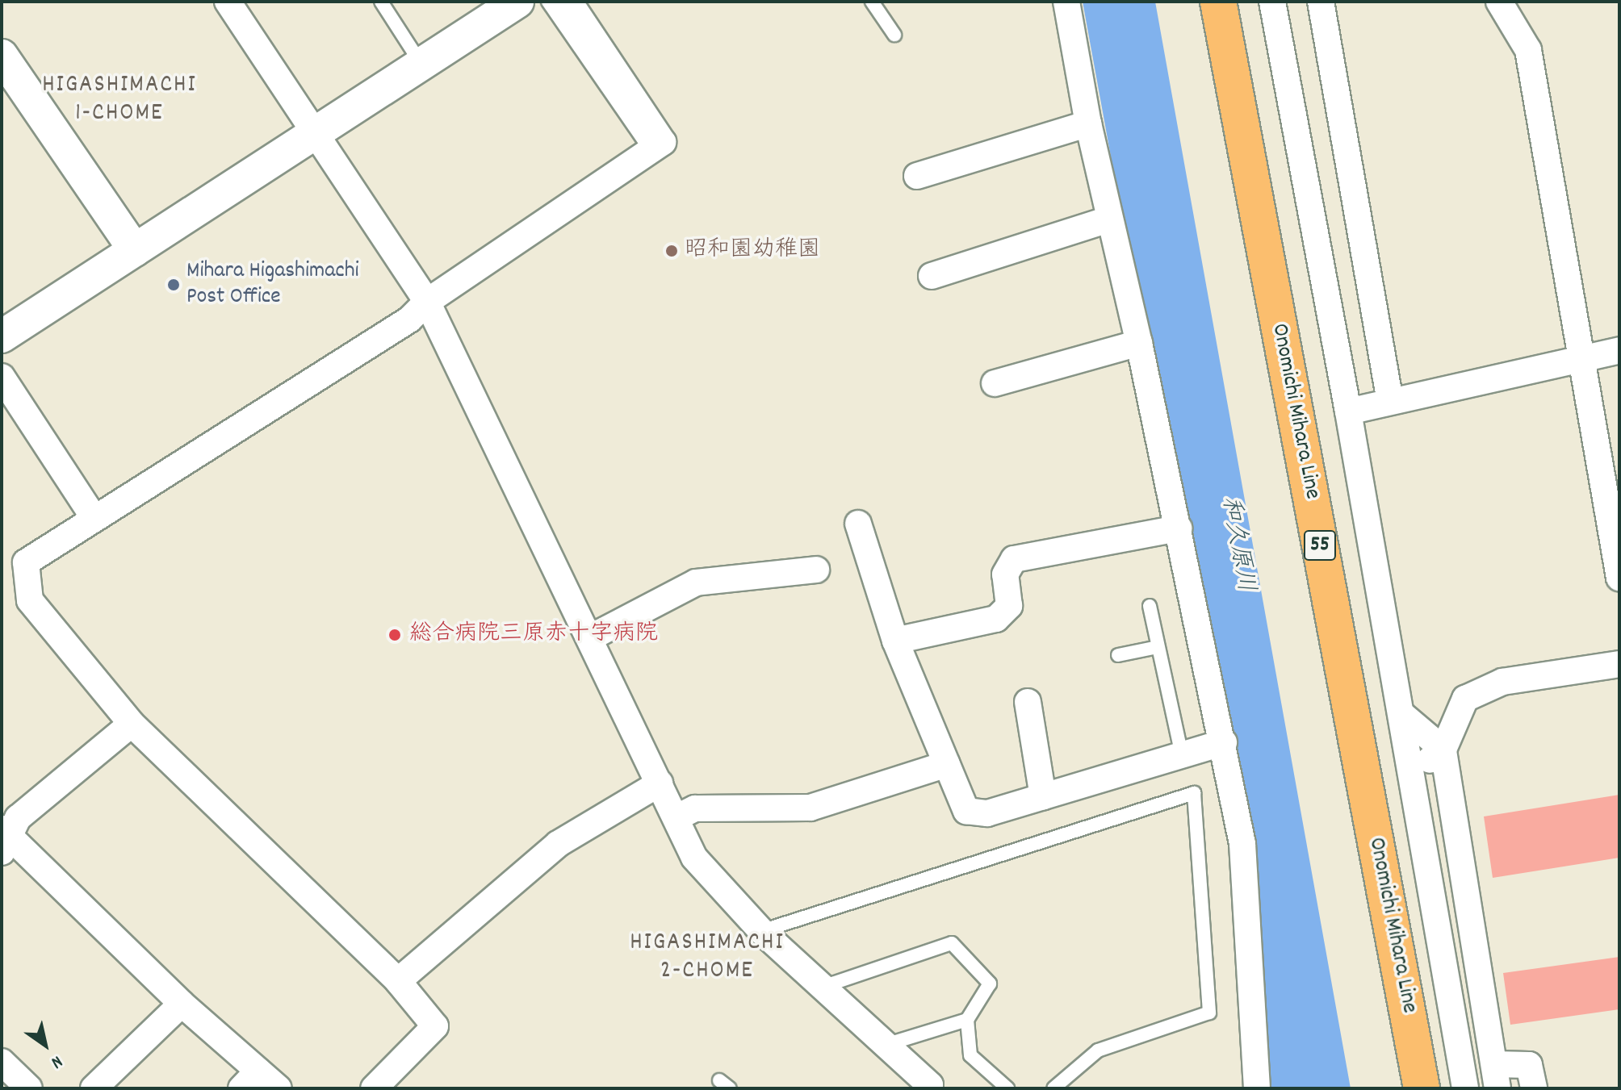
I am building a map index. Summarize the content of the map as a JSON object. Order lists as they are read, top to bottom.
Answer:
{
  "streets": {
    "main road": ["Onomichi Mihara Line", "55"]
  },
  "districts": ["HIGASHIMACHI 1-CHOME", "HIGASHIMACHI 2-CHOME"],
  "water": ["和久原川"],
  "places": ["昭和園幼稚園", "Mihara Higashimachi Post Office", "総合病院三原赤十字病院"],
  "north": "bottom right"
}
